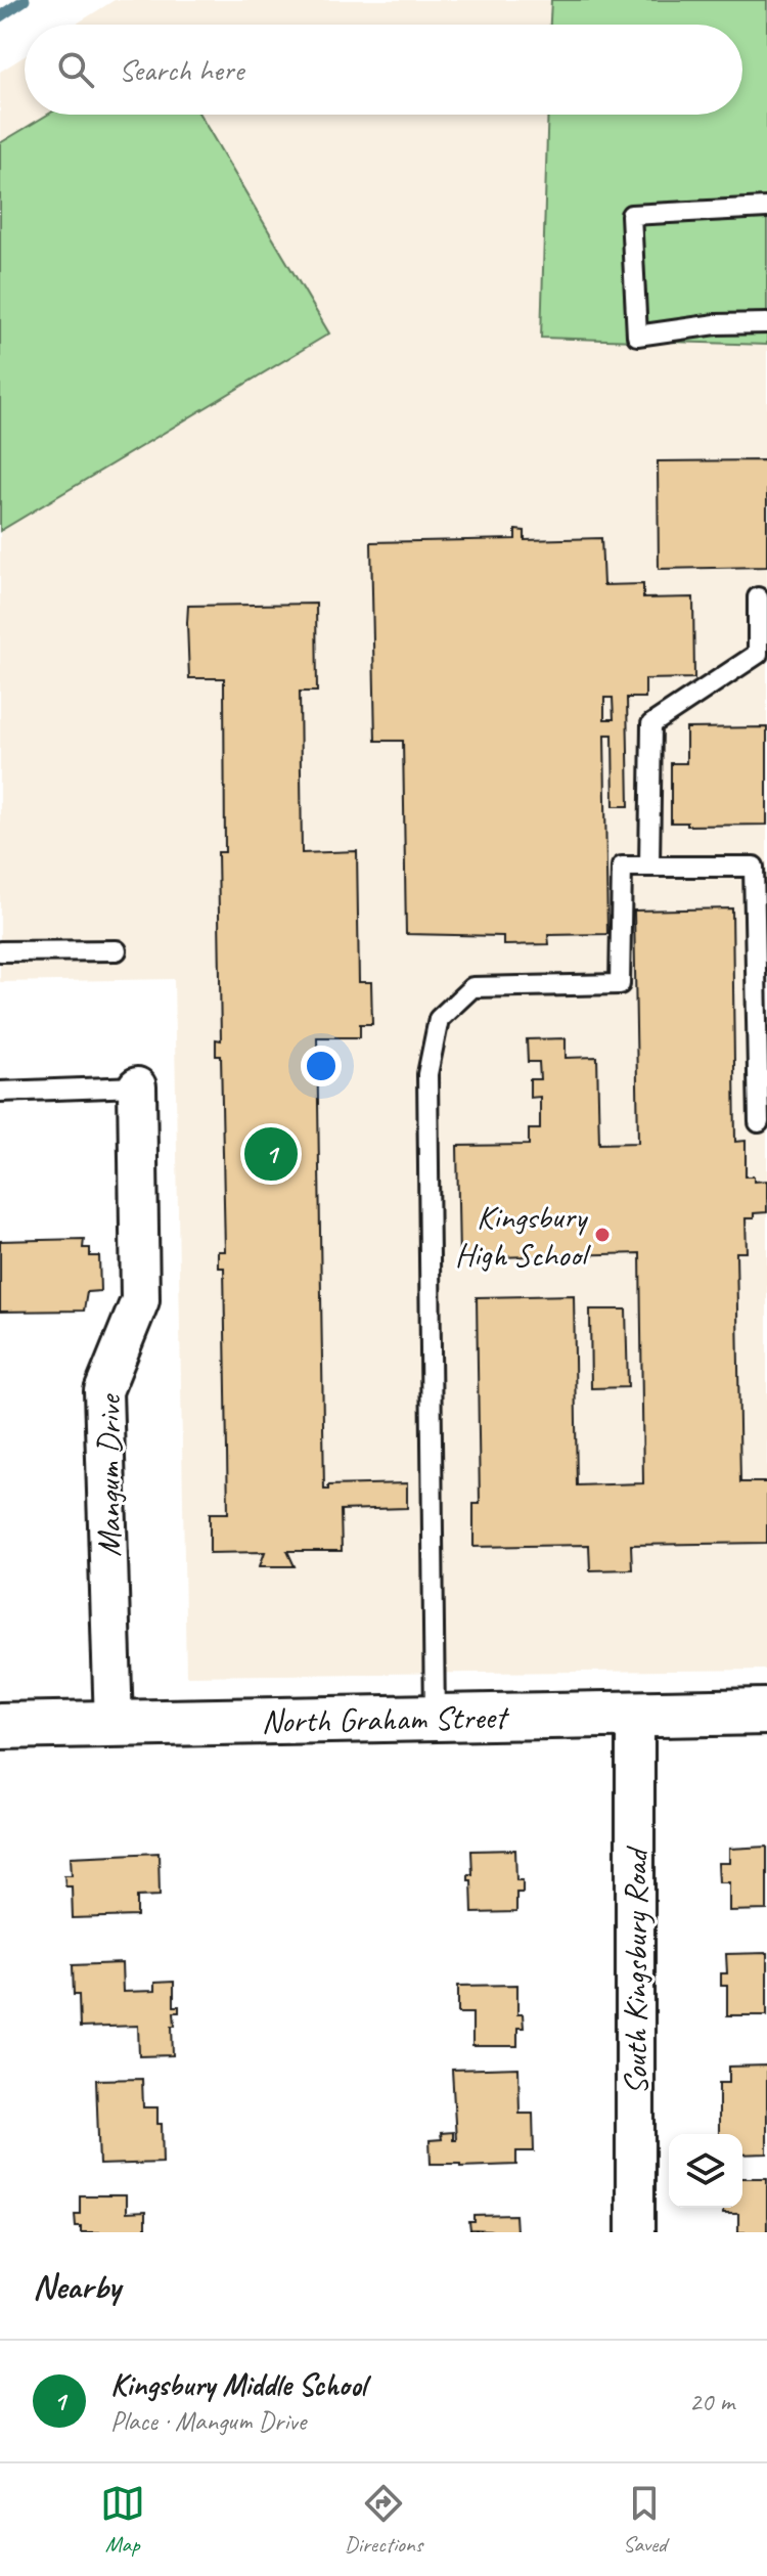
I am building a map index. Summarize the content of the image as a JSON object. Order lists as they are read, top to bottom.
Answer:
{
  "streets": {
    "main road": ["North Graham Street"],
    "street": ["Mangum Drive", "South Kingsbury Road"]
  },
  "crossings": [
    ["Mangum Drive", "North Graham Street"],
    ["North Graham Street", "South Kingsbury Road"]
  ],
  "places": ["Kingsbury High School"],
  "page": {
    "search": "Search here",
    "pins": "1",
    "heading": "Nearby",
    "list": [
      {
        "mark": "1",
        "name": "Kingsbury Middle School",
        "note": "Place · Mangum Drive",
        "value": "20 m"
      }
    ],
    "nav": ["Map", "Directions", "Saved"]
  }
}
